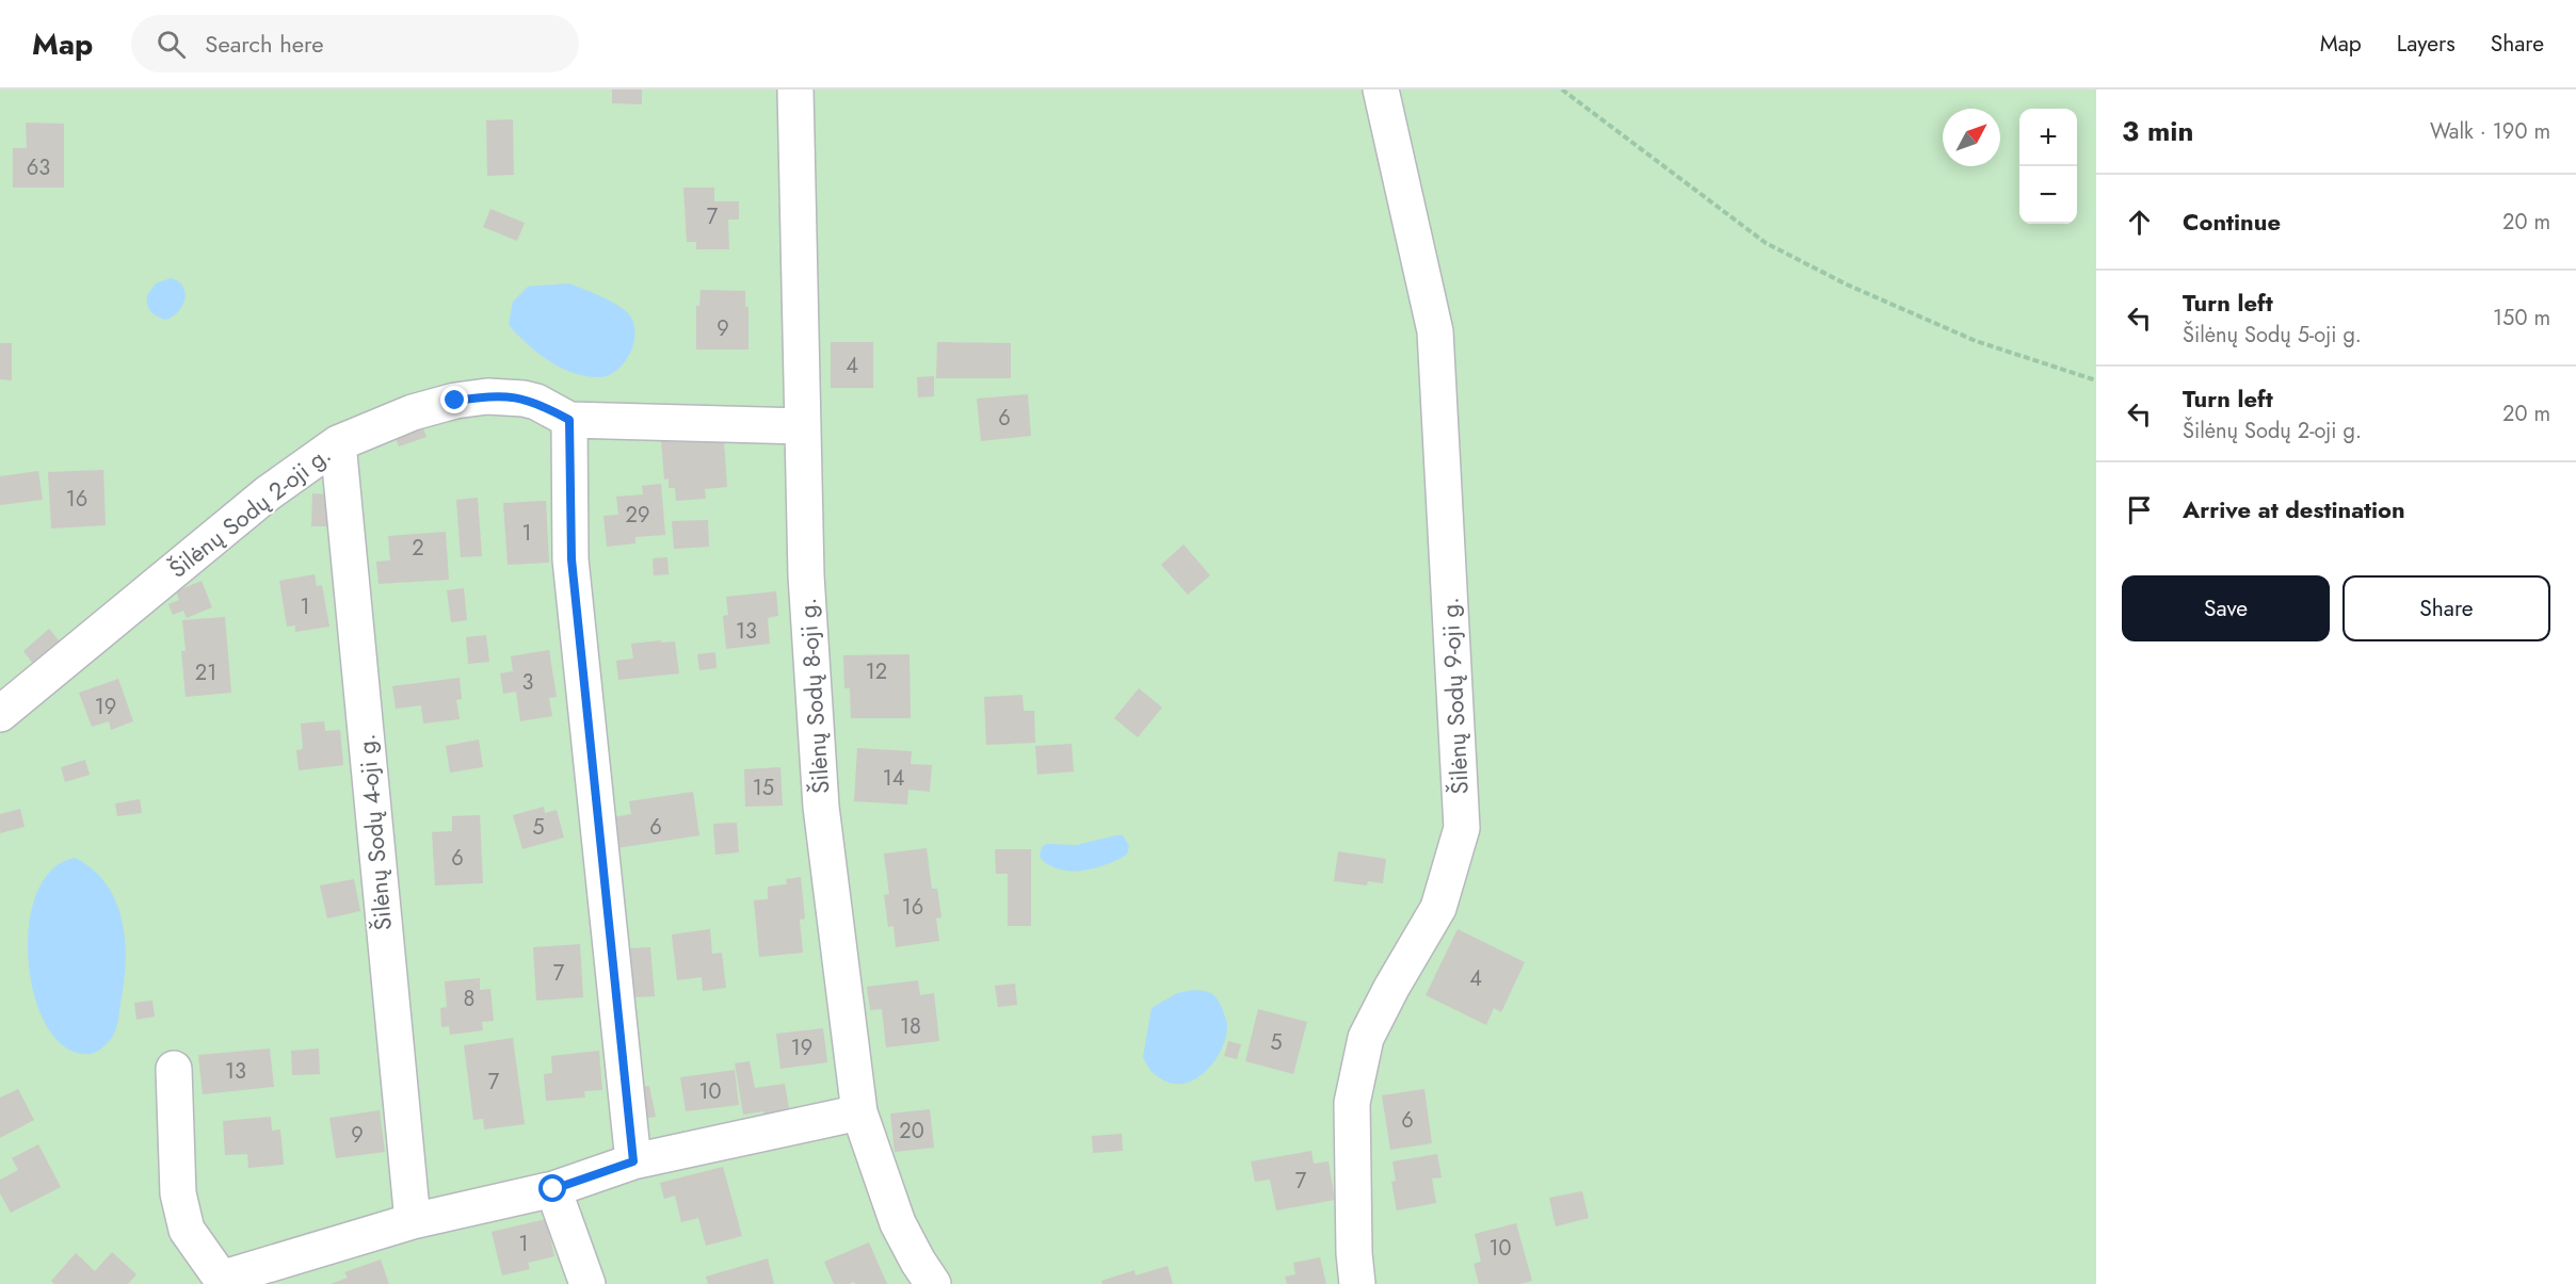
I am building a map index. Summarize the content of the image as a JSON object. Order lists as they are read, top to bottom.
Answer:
{
  "streets": {
    "street": [
      "Šilėnų Sodų 2-oji g.",
      "Šilėnų Sodų 8-oji g.",
      "Šilėnų Sodų 9-oji g.",
      "Šilėnų Sodų 4-oji g."
    ]
  },
  "crossings": [
    ["Šilėnų Sodų 2-oji g.", "Šilėnų Sodų 8-oji g."],
    ["Šilėnų Sodų 2-oji g.", "Šilėnų Sodų 4-oji g."]
  ],
  "house_numbers": [
    "63",
    "7",
    "9",
    "4",
    "6",
    "16",
    "29",
    "1",
    "2",
    "1",
    "13",
    "12",
    "21",
    "3",
    "19",
    "14",
    "15",
    "5",
    "6",
    "6",
    "16",
    "7",
    "4",
    "8",
    "18",
    "5",
    "19",
    "13",
    "7",
    "10",
    "6",
    "20",
    "9",
    "7",
    "1",
    "10"
  ],
  "north": "top right",
  "page": {
    "header": "Map",
    "search": "Search here",
    "nav": ["Map", "Layers", "Share"],
    "heading": ["3 min", "Walk · 190 m"],
    "map_buttons": ["+", "−"],
    "list": [
      ["Continue", "20 m"],
      ["Turn left", "Šilėnų Sodų 5-oji g.", "150 m"],
      ["Turn left", "Šilėnų Sodų 2-oji g.", "20 m"],
      "Arrive at destination"
    ],
    "buttons": ["Save", "Share"]
  }
}
